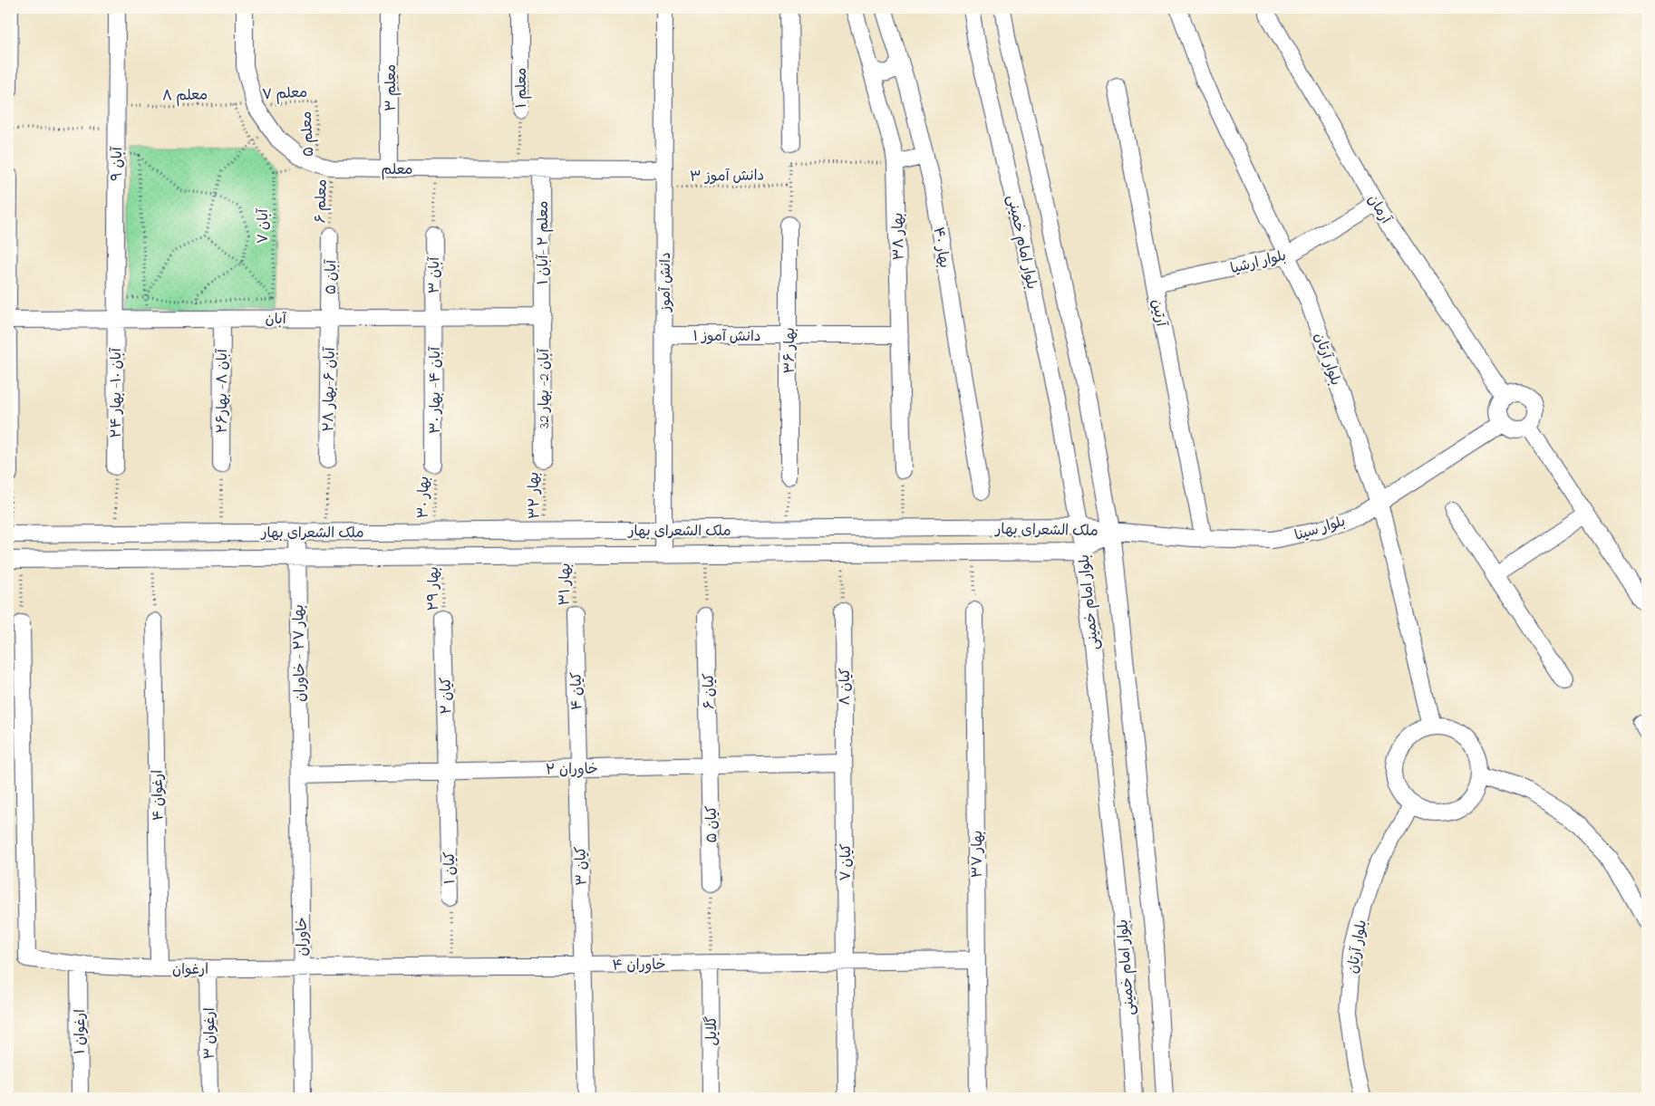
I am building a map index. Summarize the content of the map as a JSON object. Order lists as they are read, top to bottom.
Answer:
{
  "streets": {
    "street": [
      "معلم ۳",
      "معلم ۱",
      "آبان ۹",
      "معلم",
      "آرمان",
      "بهار ۳۸",
      "بلوار امام خمینی",
      "معلم ۲ -آبان ۱",
      "بهار ۴۰",
      "بلوار ارشیا",
      "آبان ۳",
      "آبان ۵",
      "دانش آموز",
      "آرتین",
      "آبان",
      "دانش آموز ۱",
      "بهار ۳۶",
      "بلوار آرتان",
      "آبان 2- بهار 32",
      "آبان ۶-بهار ۲۸",
      "آبان ۴- بهار ۳۰",
      "۲۶آبان ۸- بهار",
      "آبان ۱۰- بهار ۲۴",
      "بلوار سینا",
      "ملک الشعرای بهار",
      "بهار ۲۷ - خاوران",
      "کیان ۸",
      "کیان ۴",
      "کیان ۶",
      "کیان ۲",
      "خاوران ۲",
      "ارغوان ۴",
      "کیان ۵",
      "بهار ۳۷",
      "کیان ۷",
      "کیان ۳",
      "کیان ۱",
      "خاوران",
      "خاوران ۴",
      "ارغوان",
      "گلایل",
      "ارغوان ۱",
      "ارغوان ۳"
    ],
    "path": [
      "معلم ۷",
      "معلم ۸",
      "معلم ۵",
      "دانش آموز ۳",
      "معلم ۶",
      "آبان ۷",
      "بهار ۳۲",
      "بهار ۳۰",
      "بهار ۳۱",
      "بهار ۲۹"
    ]
  },
  "crossings": [
    ["معلم ۳", "معلم"],
    ["معلم ۱", "معلم"],
    ["معلم ۷", "معلم ۸"],
    ["معلم ۷", "معلم ۵"],
    ["معلم ۷", "معلم"],
    ["معلم ۸", "آبان ۹"],
    ["معلم ۸", "معلم"],
    ["معلم ۵", "معلم"],
    ["معلم ۵", "معلم ۶"],
    ["آبان ۹", "آبان"],
    ["آبان ۹", "آبان ۱۰- بهار ۲۴"],
    ["معلم", "معلم ۶"],
    ["معلم", "معلم ۲ -آبان ۱"],
    ["معلم", "دانش آموز"],
    ["دانش آموز ۳", "دانش آموز"],
    ["معلم ۶", "آبان ۵"],
    ["آرمان", "بلوار ارشیا"],
    ["آرمان", "بلوار سینا"],
    ["آبان ۷", "آبان"],
    ["بهار ۳۸", "دانش آموز ۱"],
    ["بلوار امام خمینی", "بلوار سینا"],
    ["بلوار امام خمینی", "ملک الشعرای بهار"],
    ["معلم ۲ -آبان ۱", "آبان"],
    ["معلم ۲ -آبان ۱", "آبان 2- بهار 32"],
    ["بلوار ارشیا", "آرتین"],
    ["بلوار ارشیا", "بلوار آرتان"],
    ["آبان ۳", "آبان"],
    ["آبان ۳", "آبان ۴- بهار ۳۰"],
    ["آبان ۵", "آبان"],
    ["آبان ۵", "آبان ۶-بهار ۲۸"],
    ["دانش آموز", "دانش آموز ۱"],
    ["دانش آموز", "ملک الشعرای بهار"],
    ["آرتین", "بلوار سینا"],
    ["آبان", "آبان 2- بهار 32"],
    ["آبان", "آبان ۶-بهار ۲۸"],
    ["آبان", "آبان ۴- بهار ۳۰"],
    ["آبان", "۲۶آبان ۸- بهار"],
    ["آبان", "آبان ۱۰- بهار ۲۴"],
    ["دانش آموز ۱", "بهار ۳۶"],
    ["بلوار آرتان", "بلوار سینا"],
    ["آبان 2- بهار 32", "بهار ۳۲"],
    ["آبان ۴- بهار ۳۰", "بهار ۳۰"],
    ["بهار ۳۲", "ملک الشعرای بهار"],
    ["بهار ۳۰", "ملک الشعرای بهار"],
    ["بلوار سینا", "ملک الشعرای بهار"],
    ["ملک الشعرای بهار", "بهار ۳۱"],
    ["ملک الشعرای بهار", "بهار ۲۹"],
    ["ملک الشعرای بهار", "بهار ۲۷ - خاوران"],
    ["بهار ۳۱", "کیان ۴"],
    ["بهار ۲۹", "کیان ۲"],
    ["بهار ۲۷ - خاوران", "خاوران ۲"],
    ["بهار ۲۷ - خاوران", "خاوران"],
    ["کیان ۸", "خاوران ۲"],
    ["کیان ۸", "کیان ۷"],
    ["کیان ۴", "خاوران ۲"],
    ["کیان ۴", "کیان ۳"],
    ["کیان ۶", "خاوران ۲"],
    ["کیان ۶", "کیان ۵"],
    ["کیان ۲", "خاوران ۲"],
    ["کیان ۲", "کیان ۱"],
    ["خاوران ۲", "کیان ۵"],
    ["خاوران ۲", "کیان ۷"],
    ["خاوران ۲", "کیان ۳"],
    ["خاوران ۲", "کیان ۱"],
    ["خاوران ۲", "خاوران"],
    ["ارغوان ۴", "ارغوان"],
    ["بهار ۳۷", "خاوران ۴"],
    ["کیان ۷", "خاوران ۴"],
    ["کیان ۳", "خاوران ۴"],
    ["کیان ۱", "خاوران ۴"],
    ["خاوران", "خاوران ۴"],
    ["خاوران", "ارغوان"],
    ["خاوران ۴", "ارغوان"],
    ["خاوران ۴", "گلایل"],
    ["ارغوان", "ارغوان ۱"],
    ["ارغوان", "ارغوان ۳"]
  ]
}
